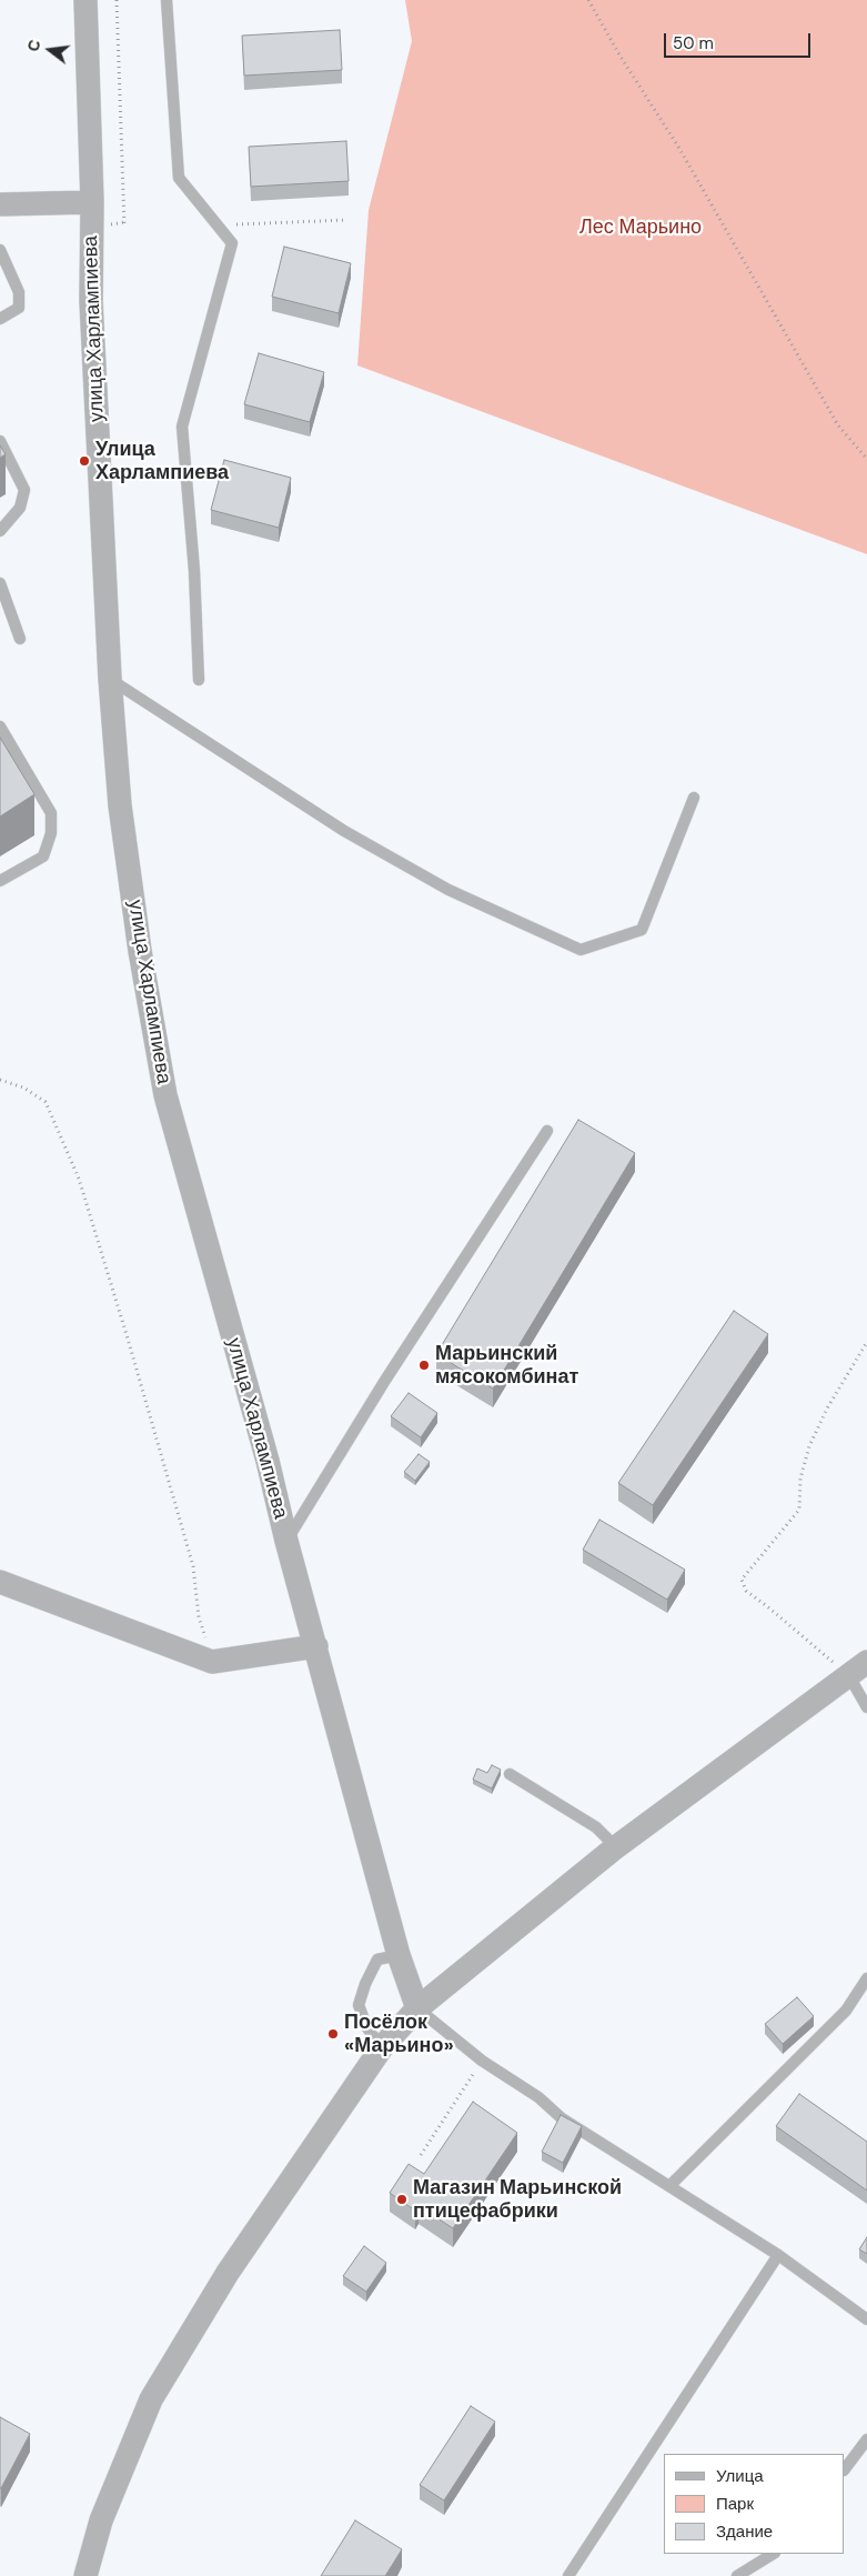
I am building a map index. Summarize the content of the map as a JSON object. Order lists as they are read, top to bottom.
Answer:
{
  "streets": {
    "street": ["улица Харлампиева"]
  },
  "parks": ["Лес Марьино"],
  "places": [
    "Улица Харлампиева",
    "Марьинский мясокомбинат",
    "Посёлок «Марьино»",
    "Магазин Марьинской птицефабрики"
  ],
  "legend": ["Улица", "Парк", "Здание"],
  "scale_bar": "50 m",
  "north": "left"
}
